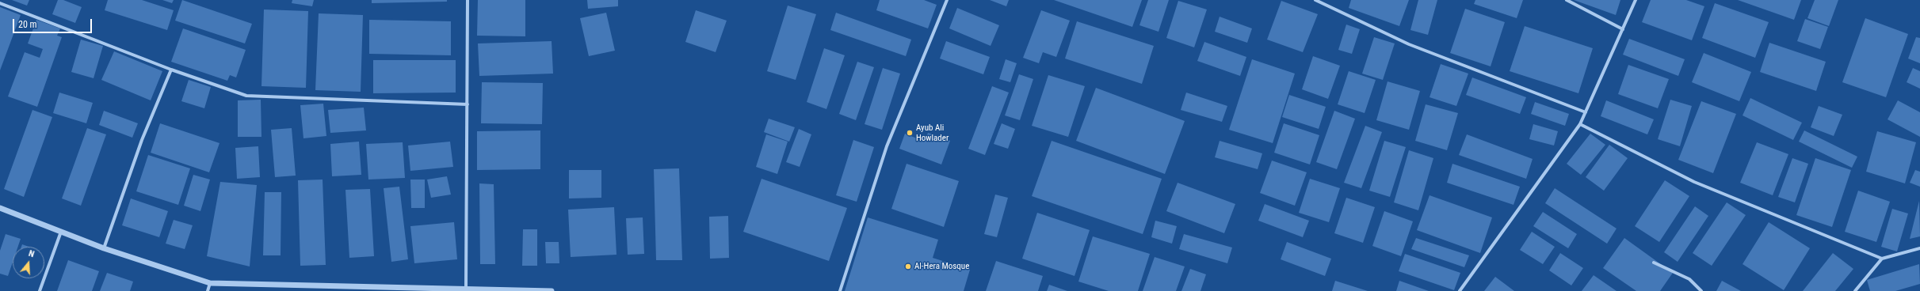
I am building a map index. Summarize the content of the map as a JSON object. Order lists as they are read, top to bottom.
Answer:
{
  "places": ["Ayub Ali Howlader", "Al-Hera Mosque"],
  "scale_bar": "20 m",
  "north": "top"
}
